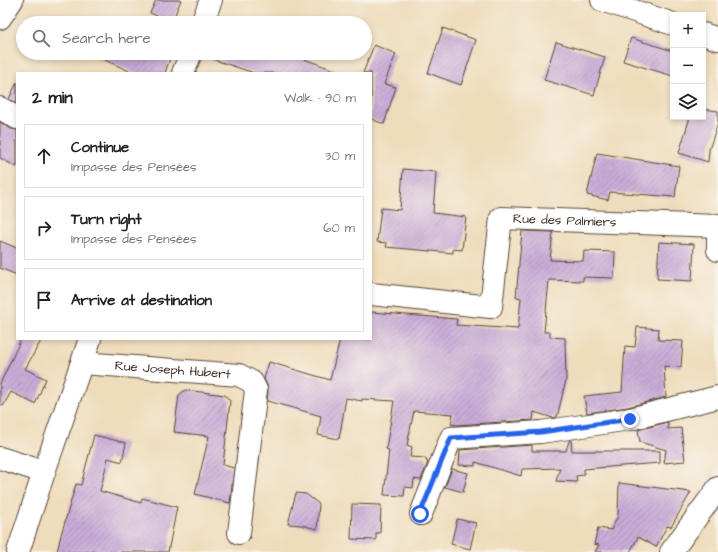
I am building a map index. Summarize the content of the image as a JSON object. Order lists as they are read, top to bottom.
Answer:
{
  "streets": {
    "street": ["Rue des Palmiers", "Rue Joseph Hubert"]
  },
  "page": {
    "map_buttons": ["+", "−"],
    "search": "Search here",
    "heading": ["2 min", "Walk · 90 m"],
    "list": [
      ["Continue", "Impasse des Pensées", "30 m"],
      ["Turn right", "Impasse des Pensées", "60 m"],
      "Arrive at destination"
    ]
  }
}
